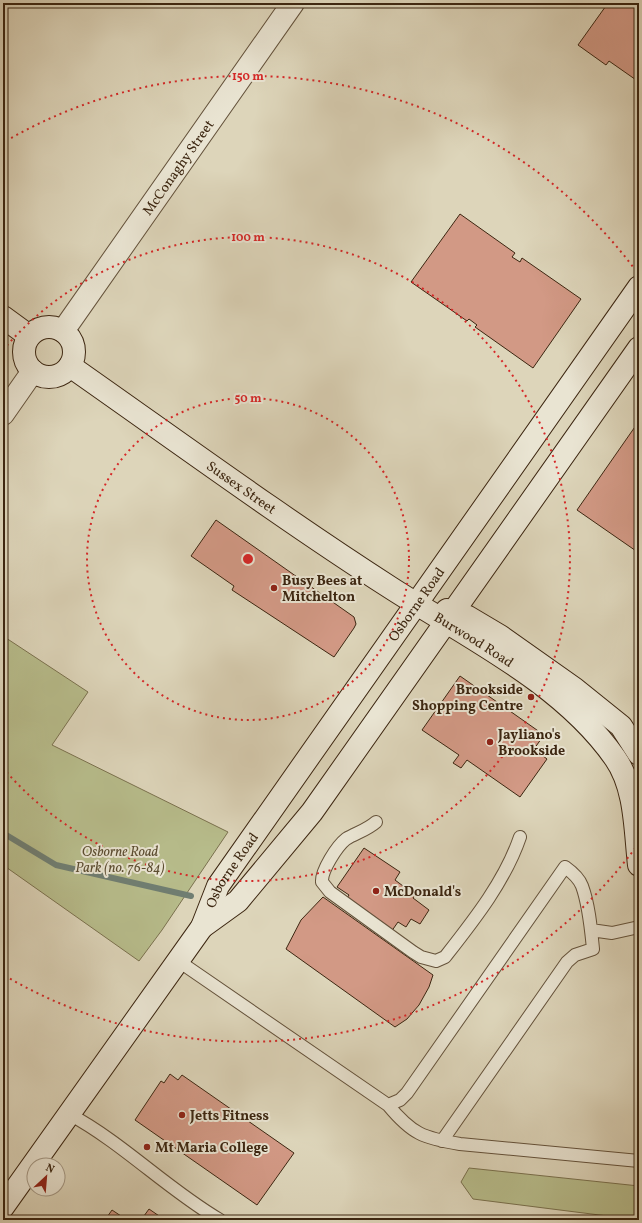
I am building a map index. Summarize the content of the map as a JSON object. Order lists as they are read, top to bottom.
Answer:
{
  "streets": {
    "street": [
      "McConaghy Street",
      "Sussex Street",
      "Osborne Road",
      "Burwood Road"
    ]
  },
  "crossings": [
    ["McConaghy Street", "Sussex Street"],
    ["Sussex Street", "Osborne Road"],
    ["Sussex Street", "Burwood Road"],
    ["Osborne Road", "Burwood Road"]
  ],
  "parks": ["Osborne Road Park (no. 76-84)"],
  "places": [
    "Busy Bees at Mitchelton",
    "Brookside Shopping Centre",
    "Jayliano's Brookside",
    "McDonald's",
    "Jetts Fitness",
    "Mt Maria College"
  ],
  "north": "top right",
  "rings": ["150 m", "100 m", "50 m"]
}
